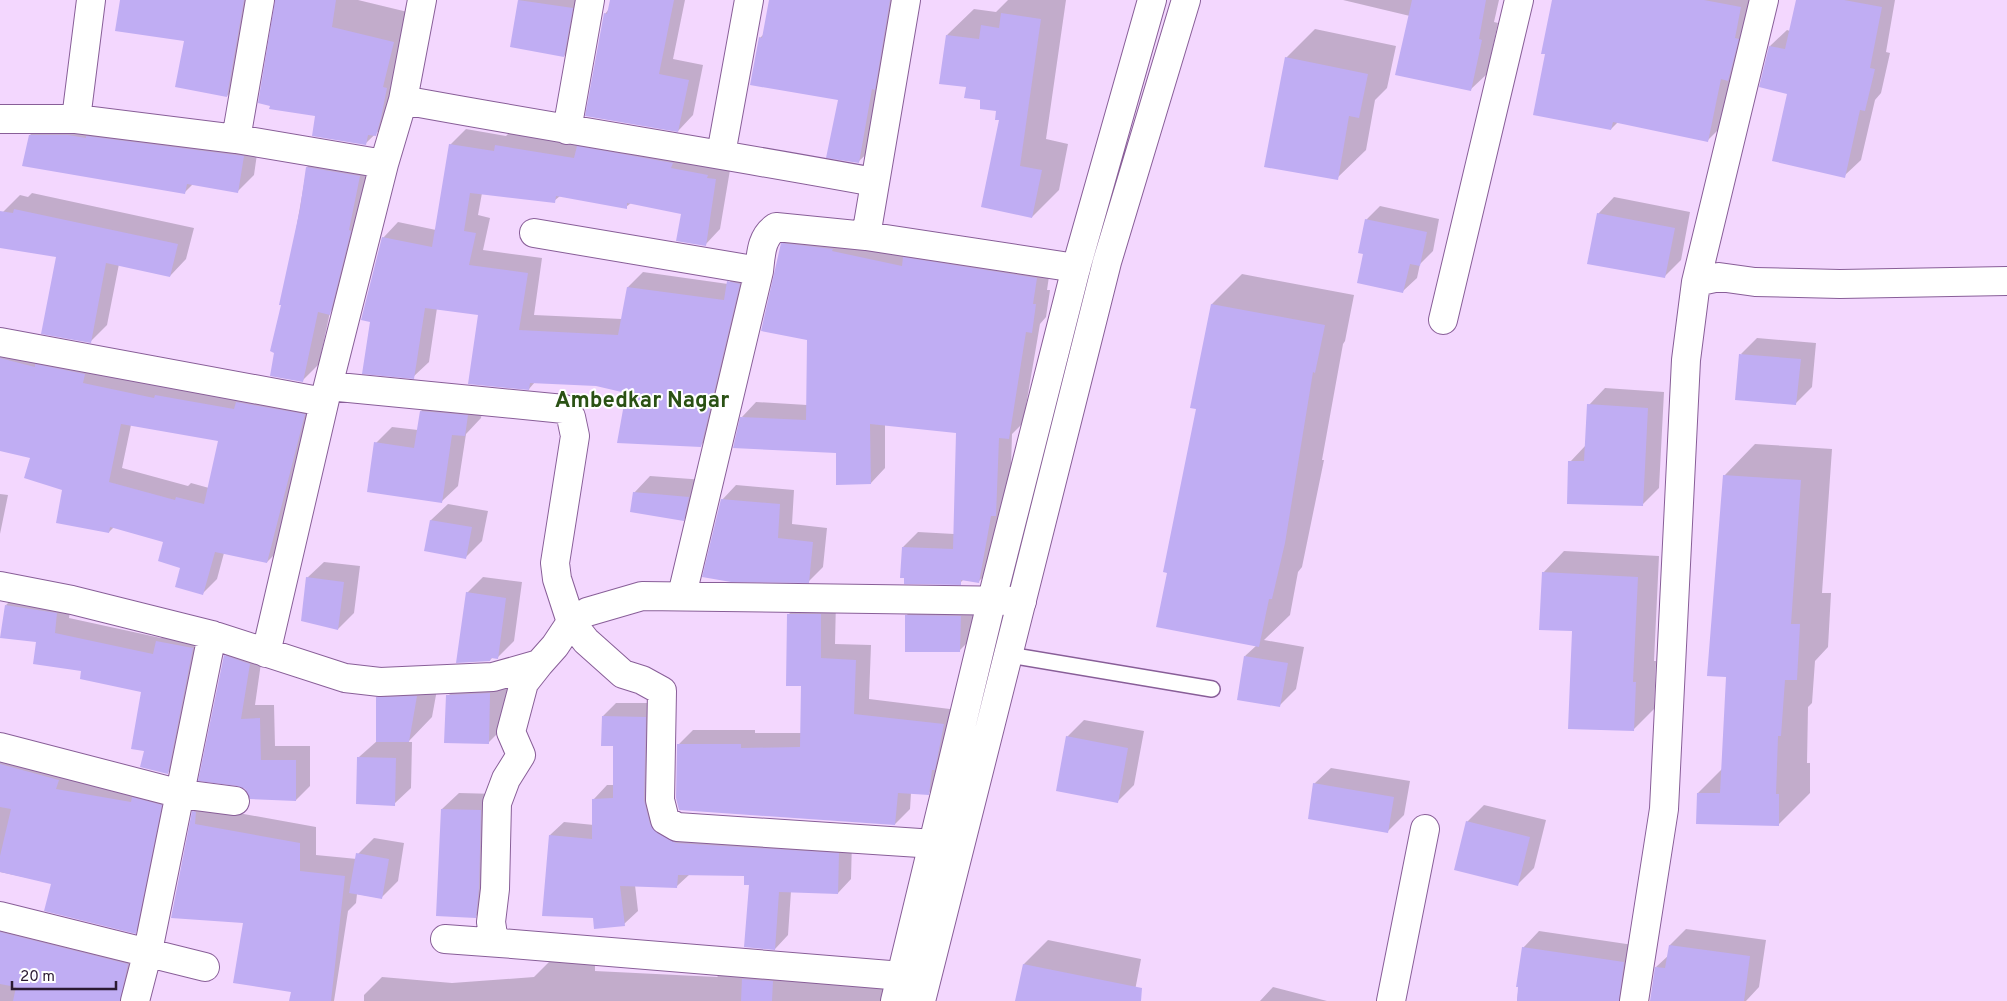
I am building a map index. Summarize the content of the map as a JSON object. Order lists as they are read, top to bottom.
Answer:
{
  "districts": ["Ambedkar Nagar"],
  "scale_bar": "20 m"
}
